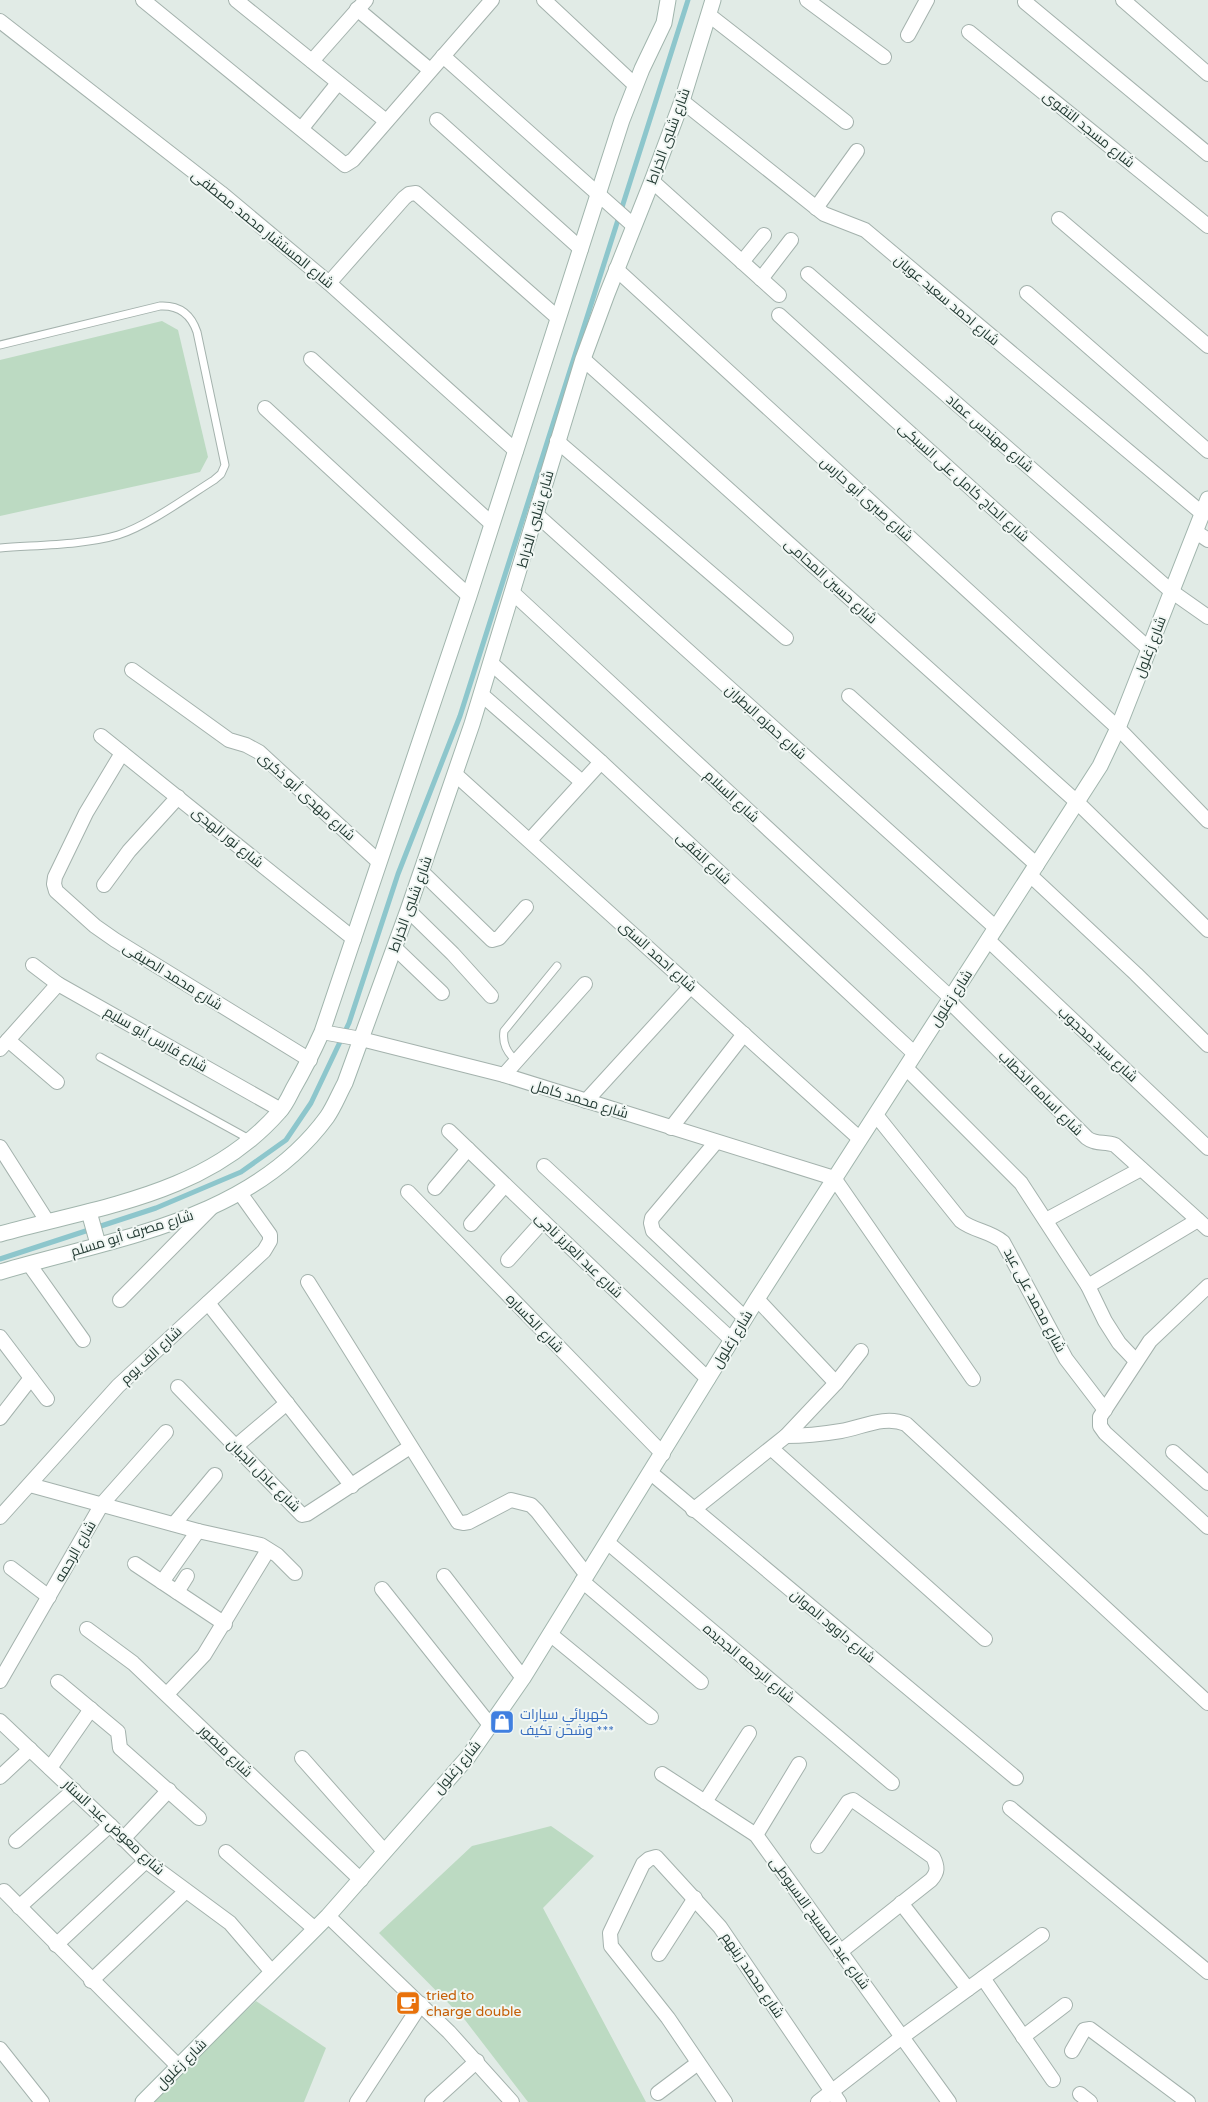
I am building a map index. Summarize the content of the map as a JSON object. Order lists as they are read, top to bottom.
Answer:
{
  "streets": {
    "street": [
      "شارع مسجد التقوى",
      "شارع شلبى الخراط",
      "شارع المستشار محمد مصطفى",
      "شارع احمد سعيد عويان",
      "شارع مهندس عماد",
      "شارع الحاج كامل على السبكى",
      "شارع صبرى أبو حارس",
      "شارع حسين المحامى",
      "شارع زغلول",
      "شارع حمزه البطران",
      "شارع مهدى أبو ذكرى",
      "شارع السلام",
      "شارع نور الهدى",
      "شارع الفقى",
      "شارع احمد السنى",
      "شارع محمد الصيفى",
      "شارع فارس أبو سليم",
      "شارع سيد محجوب",
      "شارع اسامه الخطاب",
      "شارع محمد كامل",
      "شارع مصرف أبو مسلم",
      "شارع عبد العزيز ناجى",
      "شارع محمد على عيد",
      "شارع الكساره",
      "شارع الف يوم",
      "شارع عادل الجبان",
      "شارع الرحمه",
      "شارع داوود الموان",
      "شارع الرحمه الجديده",
      "شارع منصور",
      "شارع معوض عبد الستار",
      "شارع عبد المسيح الاسيوطى",
      "شارع محمد زينهم"
    ]
  },
  "crossings": [
    ["شارع شلبى الخراط", "شارع احمد سعيد عويان"],
    ["شارع شلبى الخراط", "شارع صبرى أبو حارس"],
    ["شارع شلبى الخراط", "شارع حسين المحامى"],
    ["شارع شلبى الخراط", "شارع حمزه البطران"],
    ["شارع شلبى الخراط", "شارع السلام"],
    ["شارع شلبى الخراط", "شارع الفقى"],
    ["شارع شلبى الخراط", "شارع احمد السنى"],
    ["شارع شلبى الخراط", "شارع محمد كامل"],
    ["شارع شلبى الخراط", "شارع مصرف أبو مسلم"],
    ["شارع احمد سعيد عويان", "شارع زغلول"],
    ["شارع مهندس عماد", "شارع زغلول"],
    ["شارع الحاج كامل على السبكى", "شارع زغلول"],
    ["شارع صبرى أبو حارس", "شارع زغلول"],
    ["شارع حسين المحامى", "شارع زغلول"],
    ["شارع زغلول", "شارع حمزه البطران"],
    ["شارع زغلول", "شارع السلام"],
    ["شارع زغلول", "شارع الفقى"],
    ["شارع زغلول", "شارع احمد السنى"],
    ["شارع زغلول", "شارع سيد محجوب"],
    ["شارع زغلول", "شارع اسامه الخطاب"],
    ["شارع زغلول", "شارع محمد كامل"],
    ["شارع زغلول", "شارع عبد العزيز ناجى"],
    ["شارع زغلول", "شارع محمد على عيد"],
    ["شارع زغلول", "شارع الكساره"],
    ["شارع زغلول", "شارع داوود الموان"],
    ["شارع زغلول", "شارع الرحمه الجديده"],
    ["شارع زغلول", "شارع منصور"],
    ["شارع زغلول", "شارع معوض عبد الستار"],
    ["شارع حمزه البطران", "شارع سيد محجوب"],
    ["شارع السلام", "شارع اسامه الخطاب"],
    ["شارع نور الهدى", "شارع محمد الصيفى"],
    ["شارع محمد كامل", "شارع مصرف أبو مسلم"],
    ["شارع مصرف أبو مسلم", "شارع الف يوم"]
  ],
  "places": {
    "shop": ["كهربائي سيارات وشحن تكيف ***"],
    "cafe": ["tried to charge double"]
  }
}
